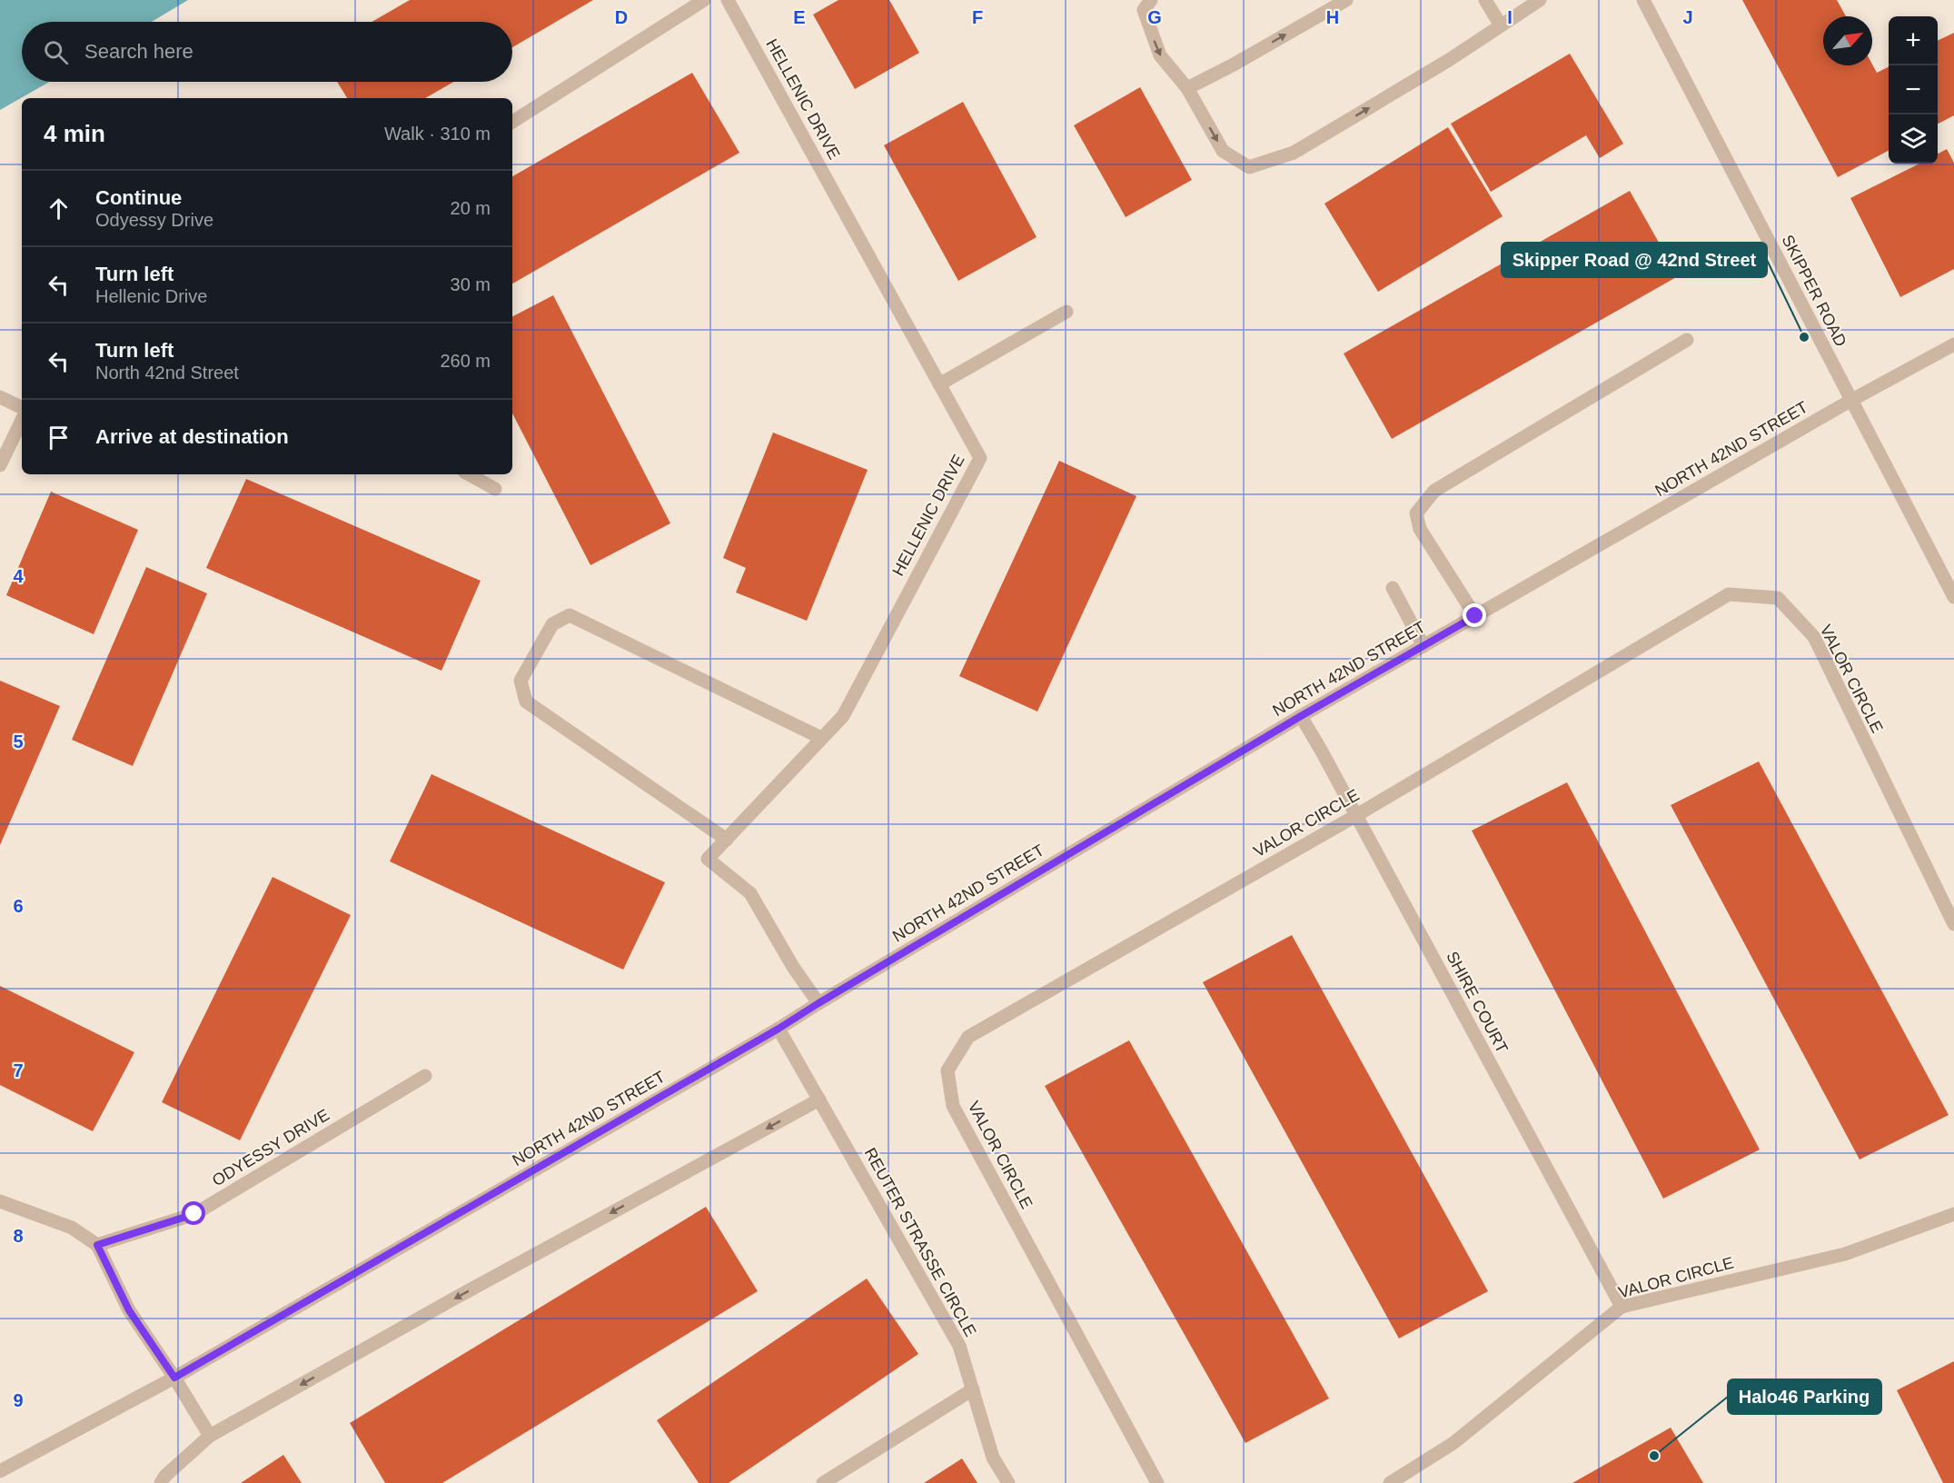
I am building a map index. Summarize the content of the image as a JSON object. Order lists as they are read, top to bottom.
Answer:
{
  "streets": {
    "street": [
      "HELLENIC DRIVE",
      "SKIPPER ROAD",
      "NORTH 42ND STREET",
      "VALOR CIRCLE",
      "SHIRE COURT",
      "ODYESSY DRIVE",
      "REUTER STRASSE CIRCLE"
    ]
  },
  "crossings": [
    ["HELLENIC DRIVE", "NORTH 42ND STREET"],
    ["SKIPPER ROAD", "NORTH 42ND STREET"],
    ["NORTH 42ND STREET", "SHIRE COURT"],
    ["NORTH 42ND STREET", "REUTER STRASSE CIRCLE"],
    ["VALOR CIRCLE", "SHIRE COURT"]
  ],
  "places": ["Skipper Road @ 42nd Street", "Halo46 Parking"],
  "north": "top right",
  "page": {
    "map_buttons": ["+", "−"],
    "search": "Search here",
    "heading": ["4 min", "Walk · 310 m"],
    "list": [
      ["Continue", "Odyessy Drive", "20 m"],
      ["Turn left", "Hellenic Drive", "30 m"],
      ["Turn left", "North 42nd Street", "260 m"],
      "Arrive at destination"
    ]
  },
  "grid": {
    "columns": [
      "D",
      "E",
      "F",
      "G",
      "H",
      "I",
      "J"
    ],
    "rows": [
      "4",
      "5",
      "6",
      "7",
      "8",
      "9"
    ]
  }
}
